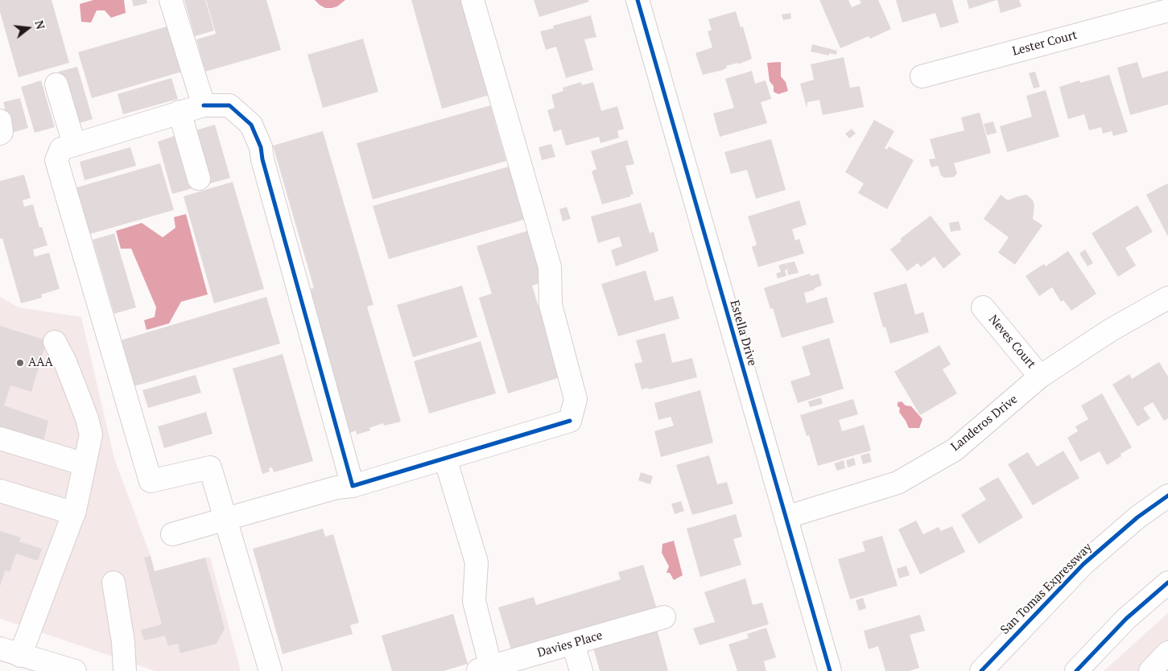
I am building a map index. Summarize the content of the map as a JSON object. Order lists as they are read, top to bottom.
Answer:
{
  "streets": {
    "main road": [
      "Lester Court",
      "Estella Drive",
      "Neves Court",
      "Landeros Drive",
      "San Tomas Expressway",
      "Davies Place"
    ]
  },
  "crossings": [
    ["Estella Drive", "Landeros Drive"],
    ["Neves Court", "Landeros Drive"]
  ],
  "places": ["AAA"],
  "north": "right"
}
